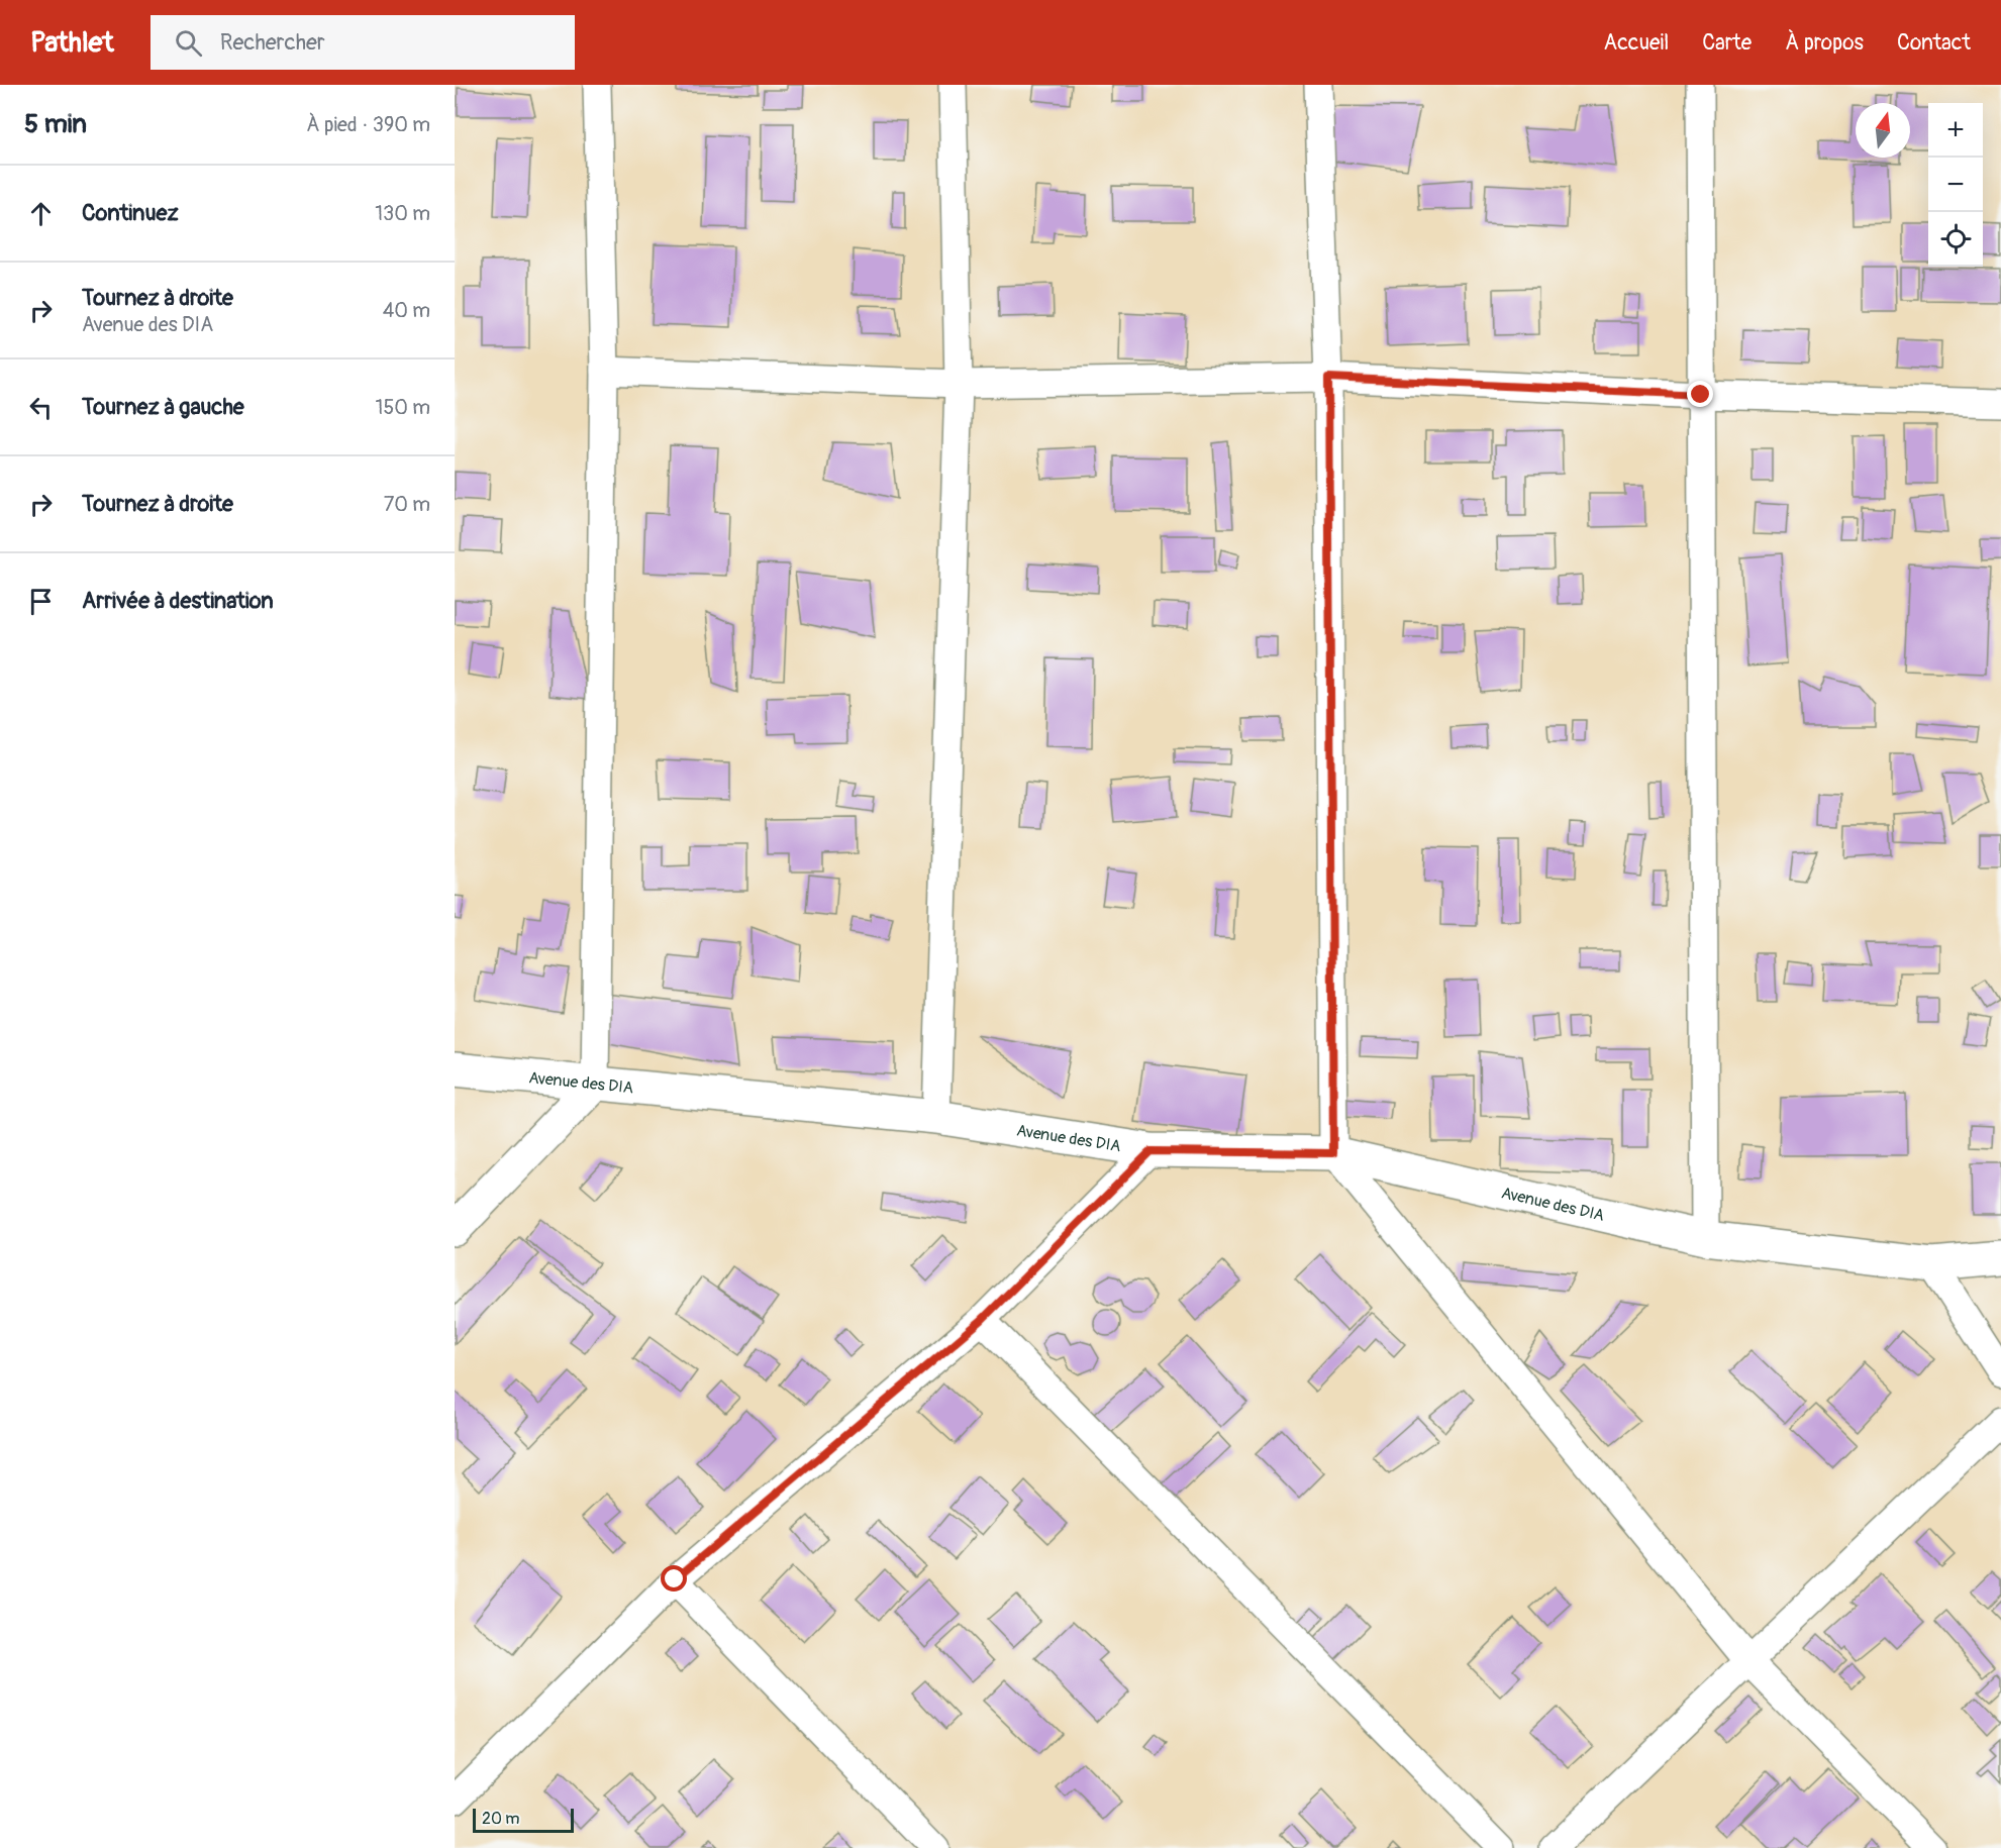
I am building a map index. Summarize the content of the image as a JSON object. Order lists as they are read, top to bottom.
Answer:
{
  "streets": {
    "street": ["Avenue des DIA"]
  },
  "scale_bar": "20 m",
  "north": "top",
  "page": {
    "header": "Pathlet",
    "search": "Rechercher",
    "nav": [
      "Accueil",
      "Carte",
      "À propos",
      "Contact"
    ],
    "heading": ["5 min", "À pied · 390 m"],
    "map_buttons": ["+", "−"],
    "list": [
      ["Continuez", "130 m"],
      ["Tournez à droite", "Avenue des DIA", "40 m"],
      ["Tournez à gauche", "150 m"],
      ["Tournez à droite", "70 m"],
      "Arrivée à destination"
    ],
    "scale": "20 m"
  }
}
